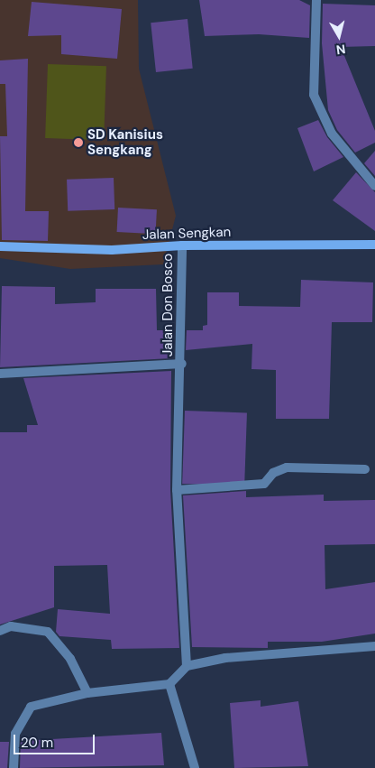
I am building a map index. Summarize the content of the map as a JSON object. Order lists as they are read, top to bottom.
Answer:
{
  "streets": {
    "main road": ["Jalan Sengkan"],
    "street": ["Jalan Don Bosco"]
  },
  "crossings": [
    ["Jalan Sengkan", "Jalan Don Bosco"]
  ],
  "places": ["SD Kanisius Sengkang"],
  "scale_bar": "20 m",
  "north": "bottom"
}
